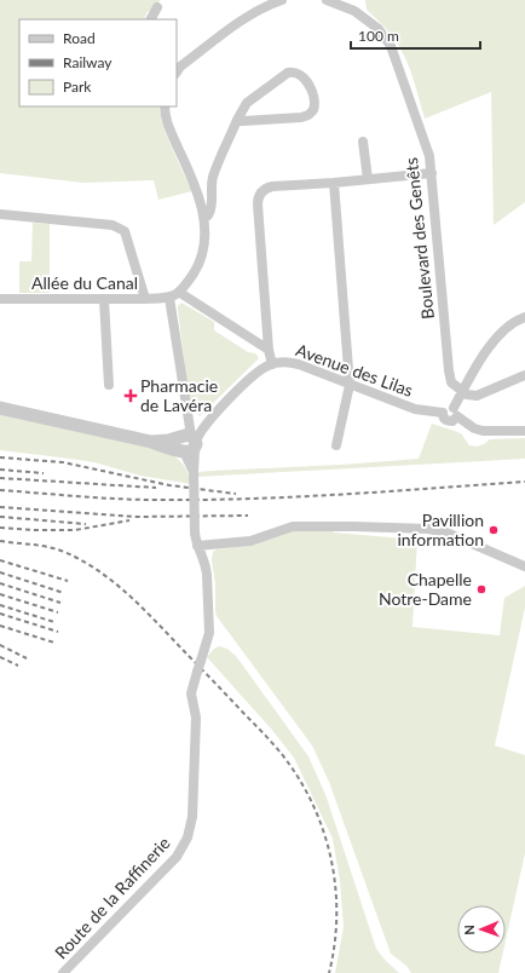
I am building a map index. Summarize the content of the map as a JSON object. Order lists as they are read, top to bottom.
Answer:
{
  "streets": {
    "street": [
      "Boulevard des Genêts",
      "Allée du Canal",
      "Avenue des Lilas",
      "Route de la Raffinerie"
    ]
  },
  "crossings": [
    ["Boulevard des Genêts", "Avenue des Lilas"],
    ["Allée du Canal", "Route de la Raffinerie"]
  ],
  "places": {
    "health": ["Pharmacie de Lavéra"],
    "other": ["Pavillion information", "Chapelle Notre-Dame"]
  },
  "legend": ["Road", "Railway", "Park"],
  "scale_bar": "100 m",
  "north": "left"
}
